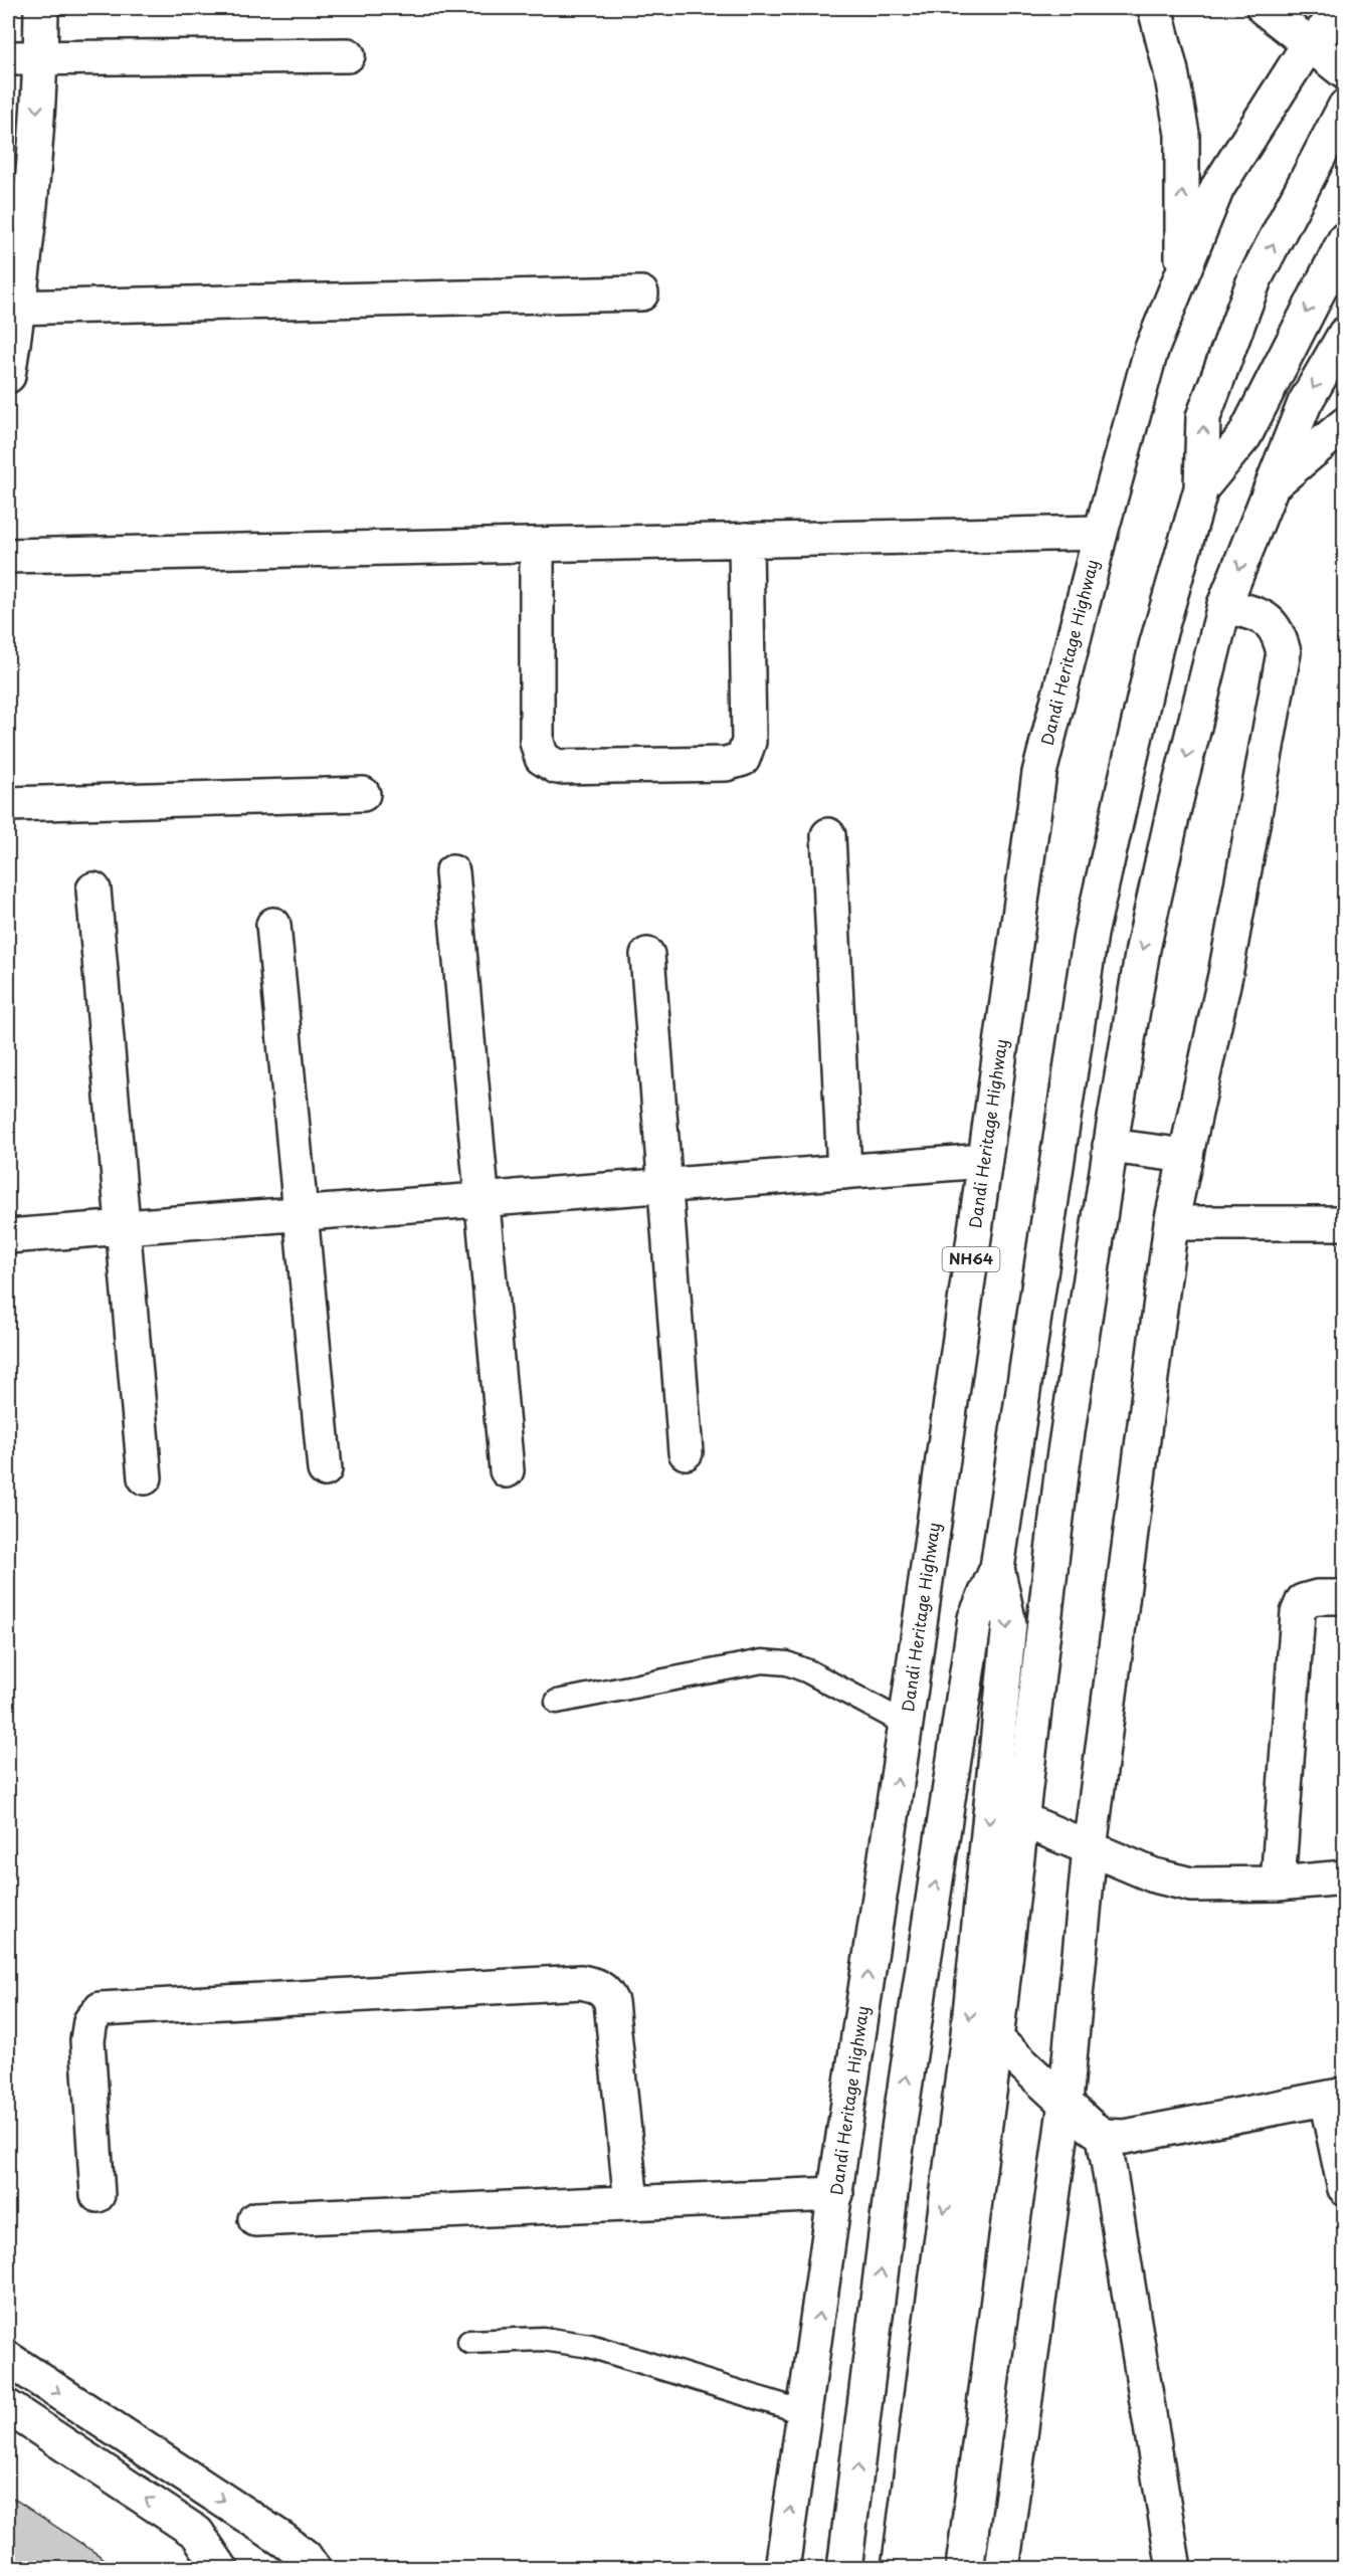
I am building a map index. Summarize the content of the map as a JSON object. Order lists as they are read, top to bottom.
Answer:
{
  "streets": {
    "main road": ["Dandi Heritage Highway", "NH64"]
  }
}
